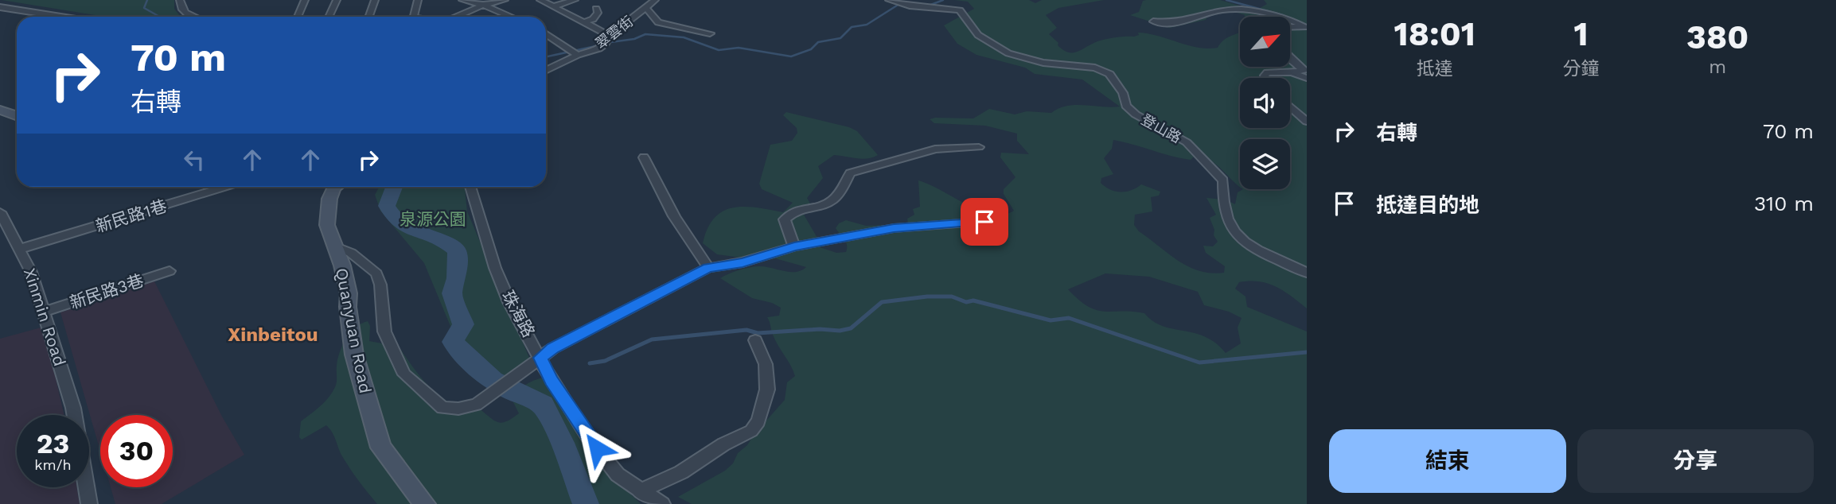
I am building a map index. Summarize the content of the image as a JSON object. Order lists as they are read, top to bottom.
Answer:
{
  "streets": {
    "street": [
      "翠雲街",
      "登山路",
      "新民路1巷",
      "新民路3巷",
      "珠海路",
      "Xinmin Road",
      "Quanyuan Road"
    ]
  },
  "crossings": [
    ["新民路1巷", "Xinmin Road"],
    ["新民路3巷", "Xinmin Road"]
  ],
  "districts": ["Xinbeitou"],
  "parks": ["泉源公園"],
  "north": "top right",
  "page": {
    "eta": [
      "18:01",
      "抵達",
      "1",
      "分鐘",
      "380",
      "m"
    ],
    "turn": ["70 m", "右轉"],
    "list": [
      {
        "name": "右轉",
        "value": "70 m"
      },
      {
        "name": "抵達目的地",
        "value": "310 m"
      }
    ],
    "speed": "23 km/h",
    "limit": "30",
    "buttons": ["結束", "分享"]
  }
}
